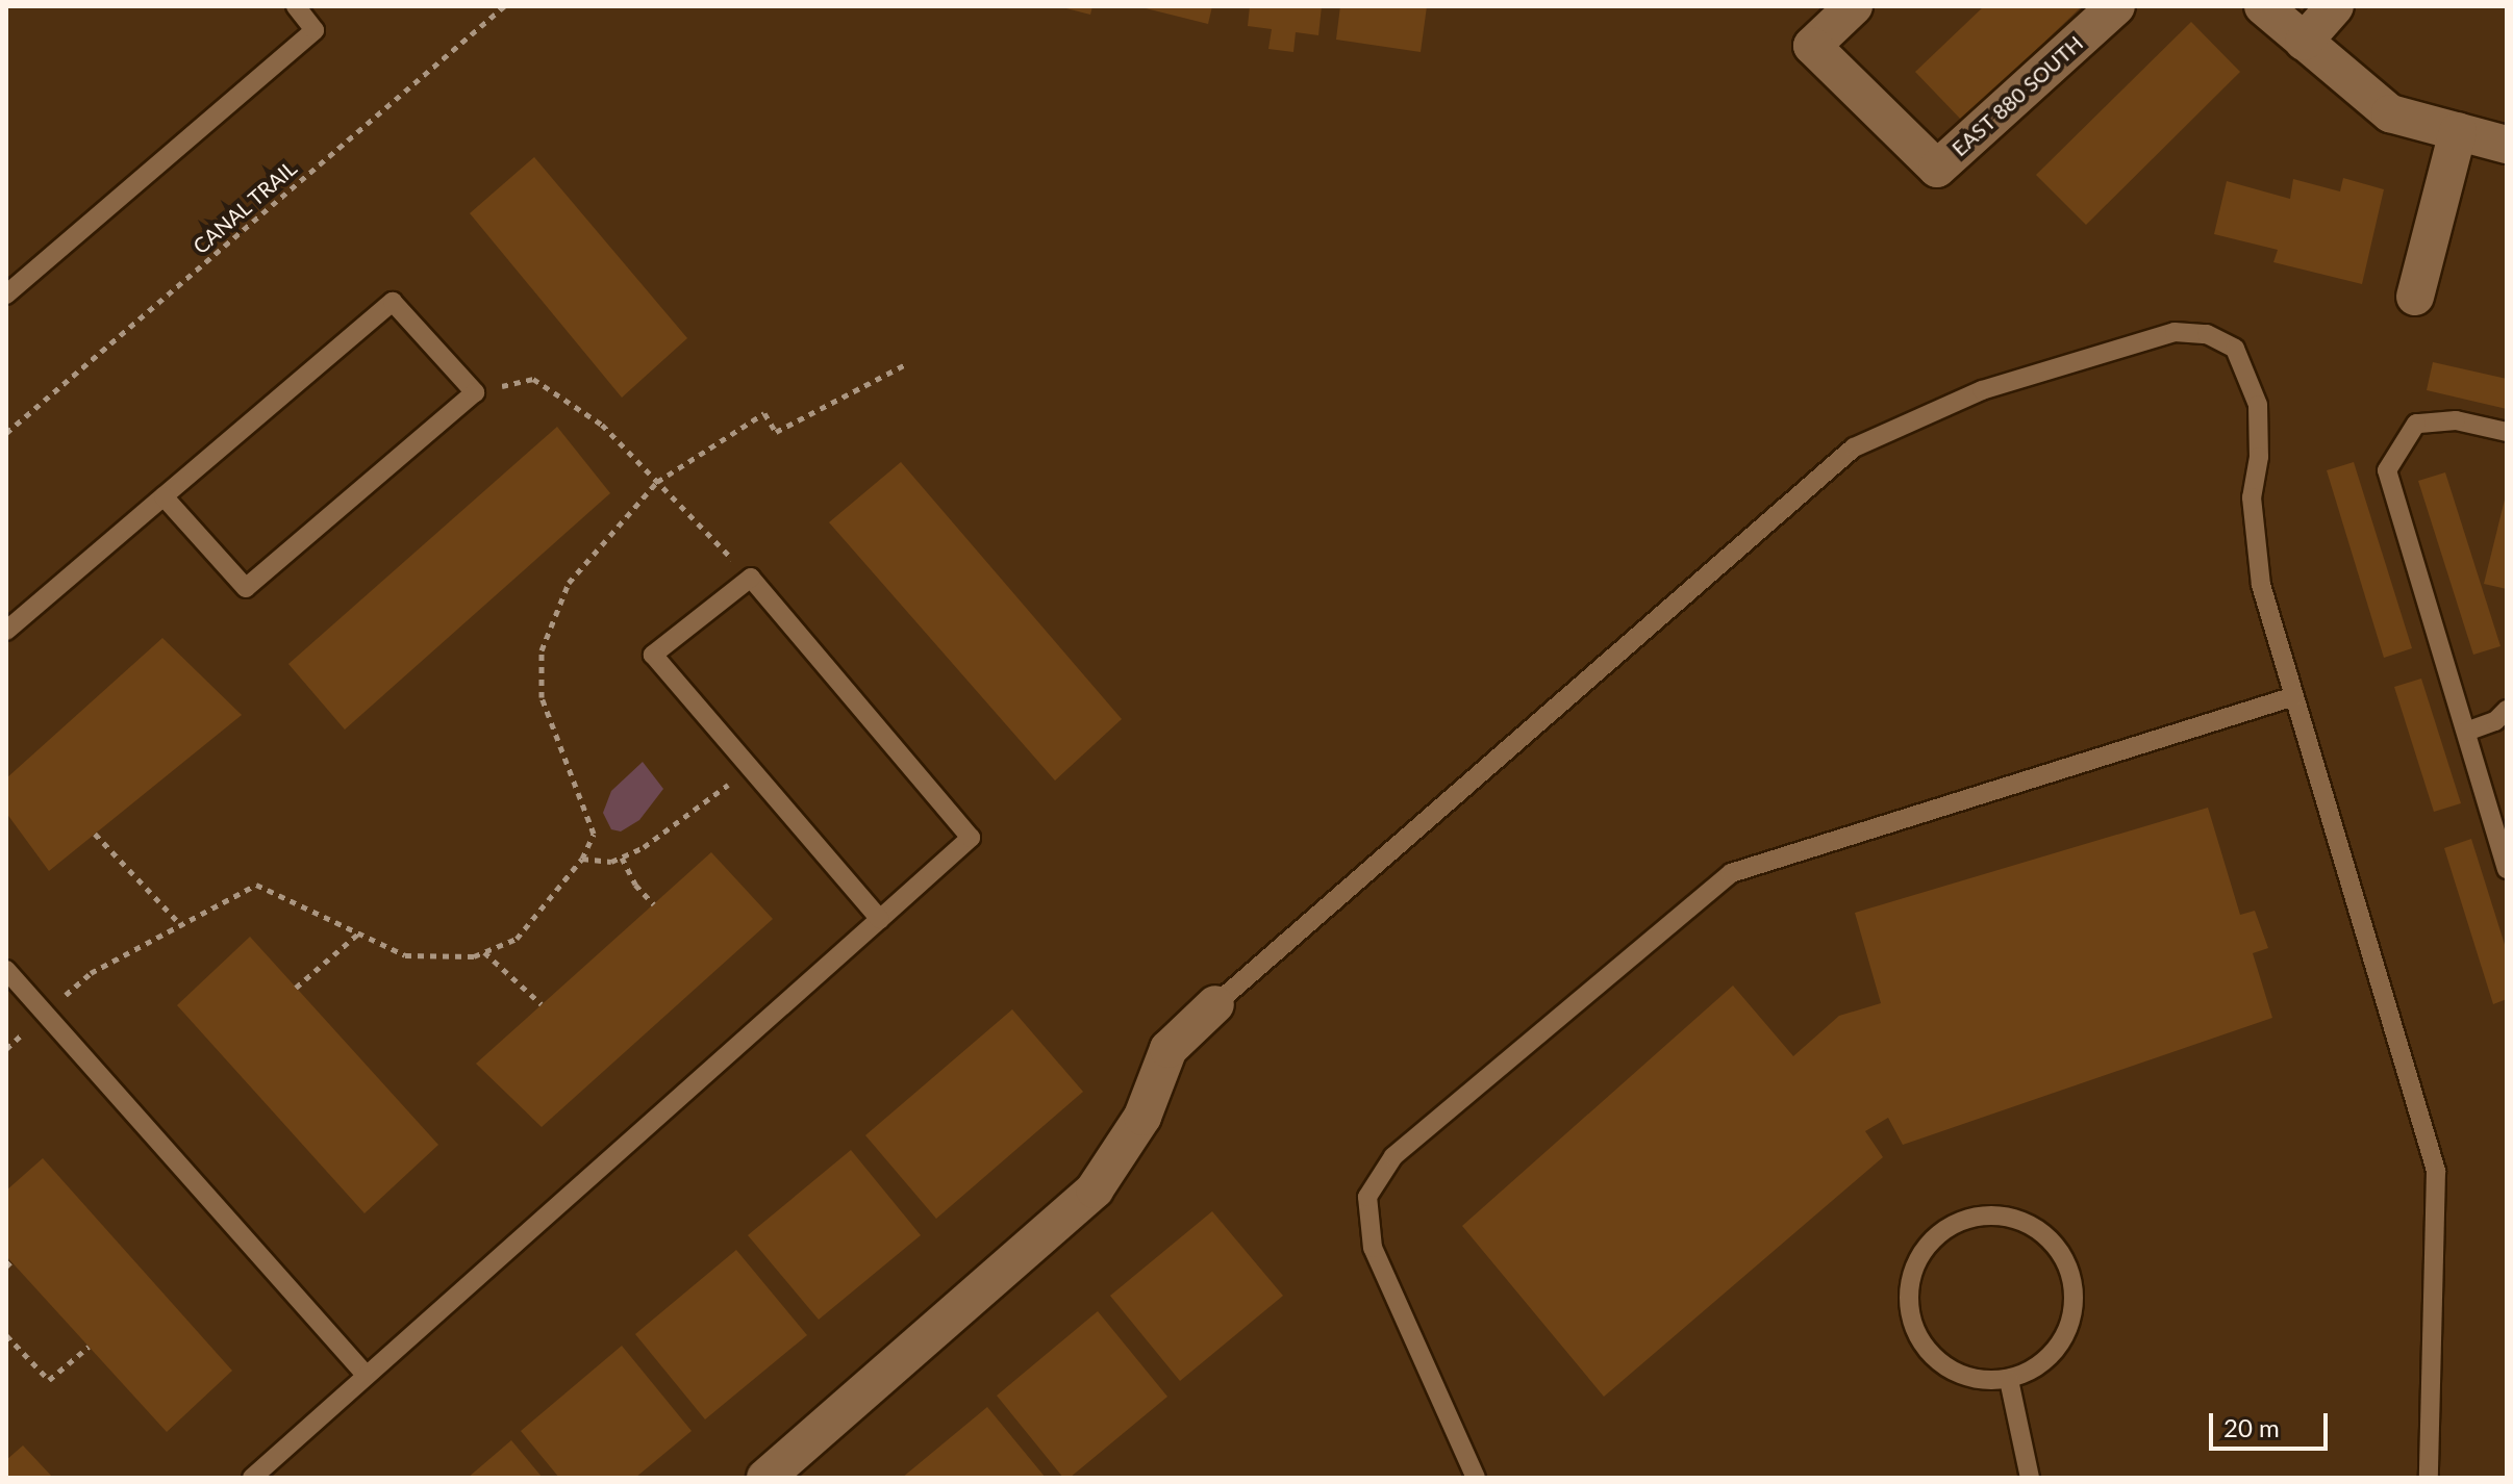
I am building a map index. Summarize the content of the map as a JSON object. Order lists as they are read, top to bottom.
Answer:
{
  "streets": {
    "street": ["EAST 880 SOUTH"],
    "path": ["CANAL TRAIL"]
  },
  "scale_bar": "20 m"
}
